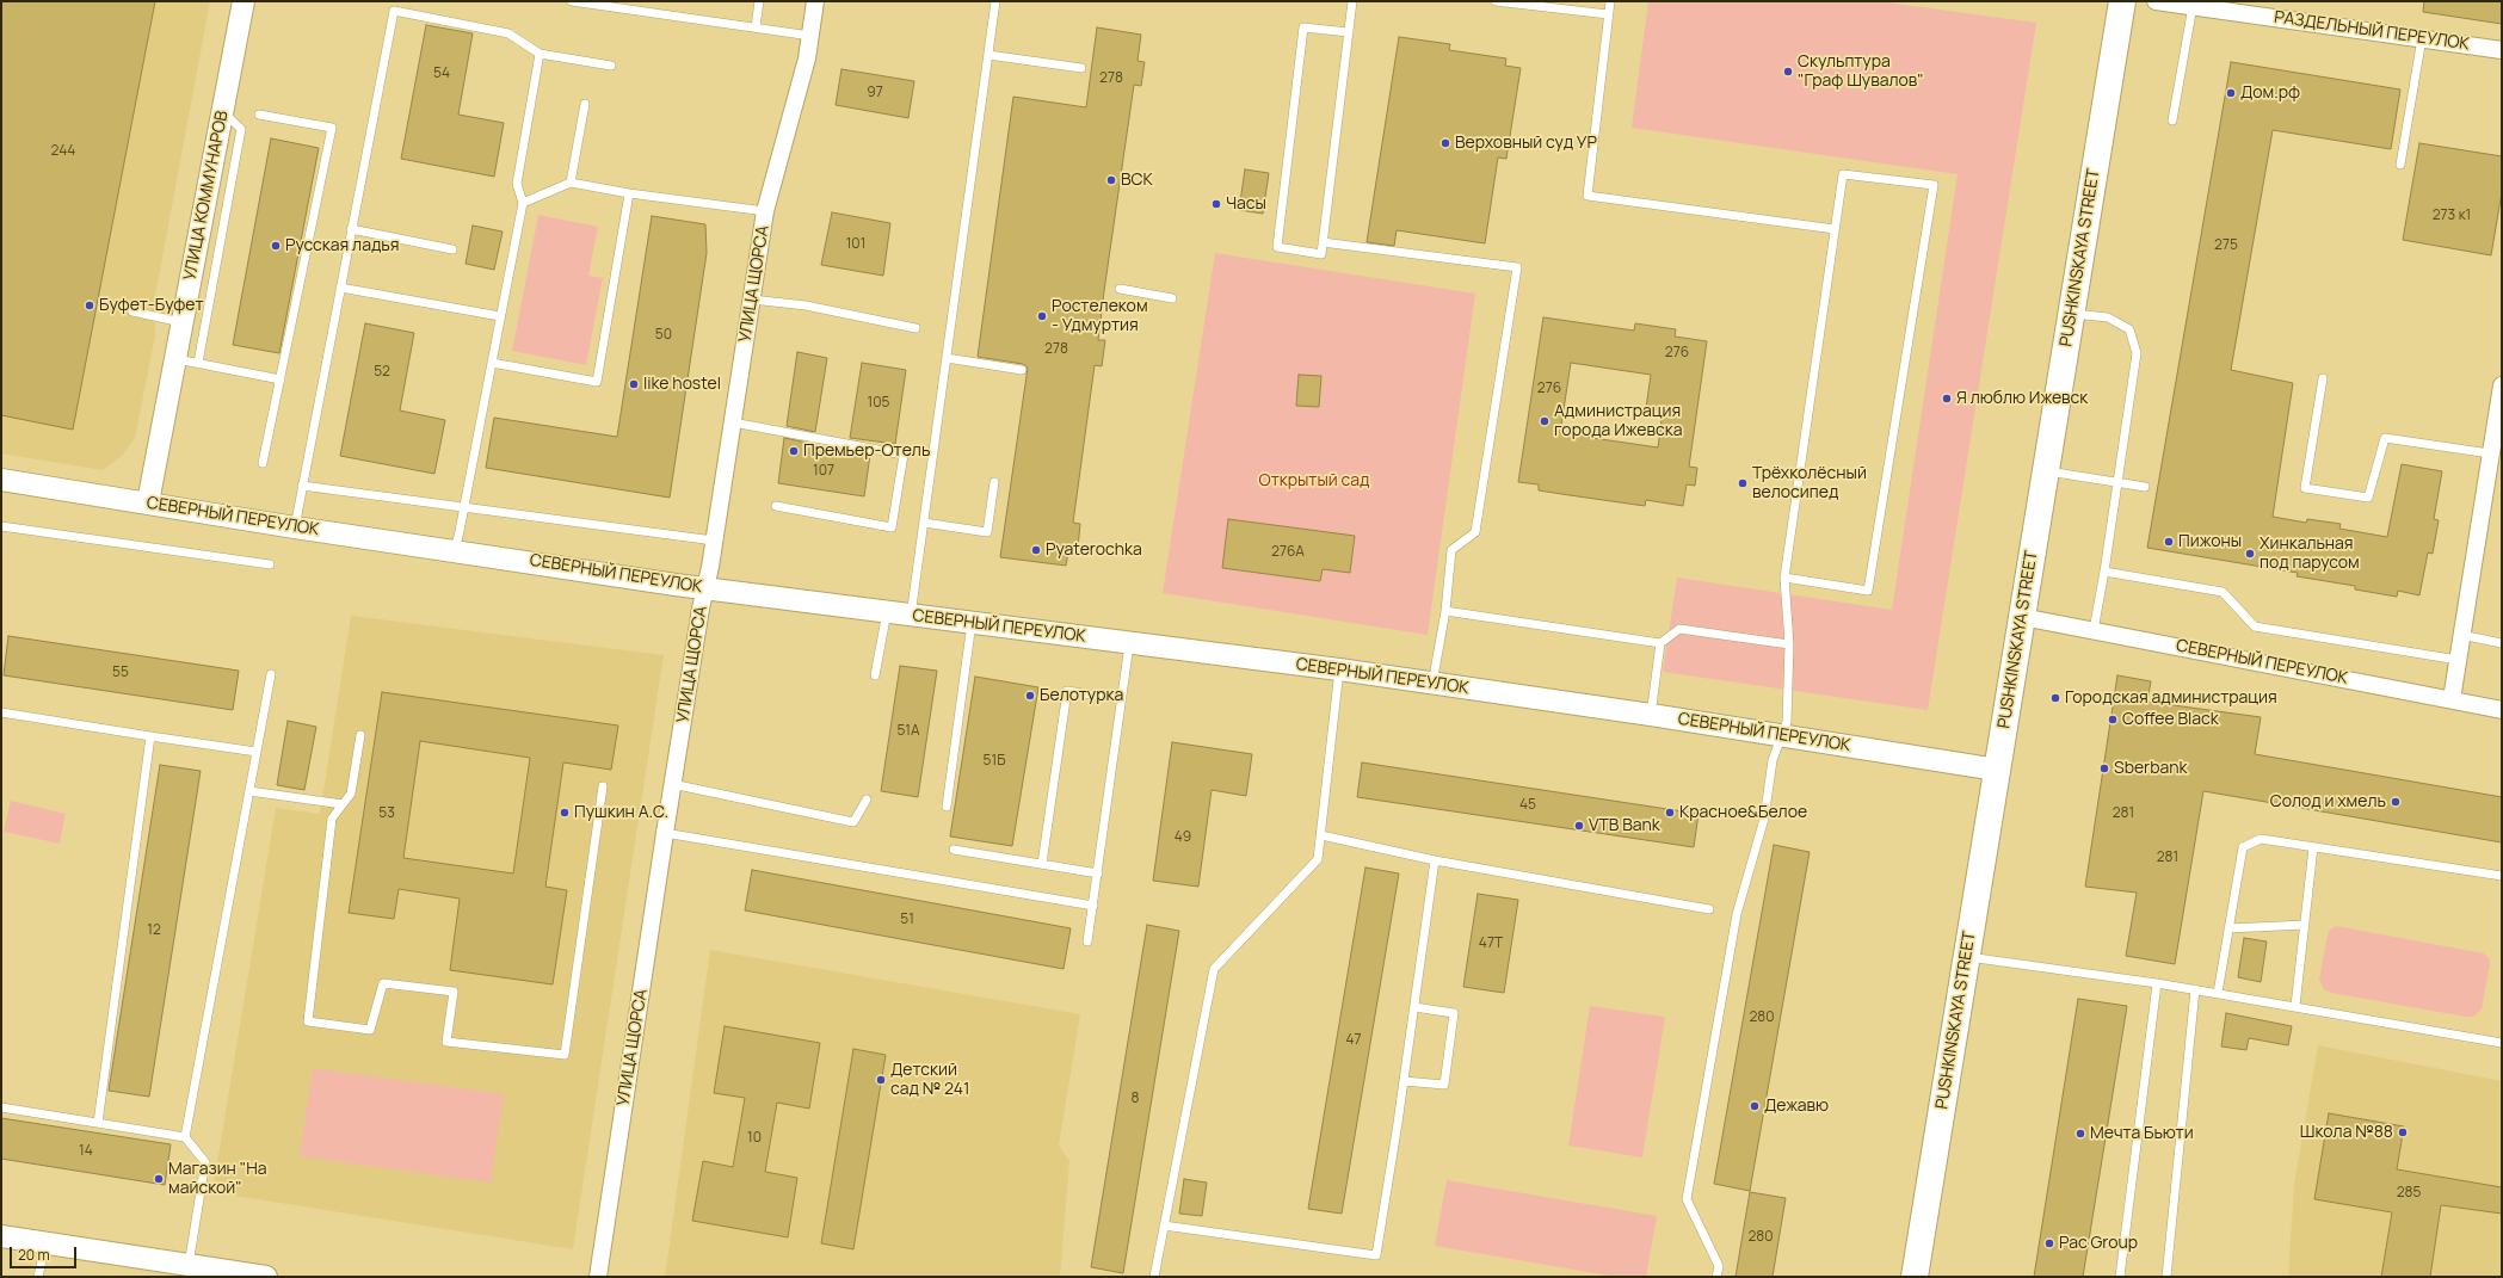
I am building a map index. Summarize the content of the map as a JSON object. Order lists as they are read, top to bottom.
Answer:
{
  "streets": {
    "main road": ["PUSHKINSKAYA STREET"],
    "street": [
      "РАЗДЕЛЬНЫЙ ПЕРЕУЛОК",
      "УЛИЦА КОММУНАРОВ",
      "УЛИЦА ЩОРСА",
      "СЕВЕРНЫЙ ПЕРЕУЛОК"
    ]
  },
  "crossings": [
    ["УЛИЦА КОММУНАРОВ", "СЕВЕРНЫЙ ПЕРЕУЛОК"],
    ["PUSHKINSKAYA STREET", "СЕВЕРНЫЙ ПЕРЕУЛОК"],
    ["УЛИЦА ЩОРСА", "СЕВЕРНЫЙ ПЕРЕУЛОК"]
  ],
  "parks": ["Открытый сад"],
  "places": [
    "Скульптура \"Граф Шувалов\"",
    "Дом.рф",
    "Верховный суд УР",
    "ВСК",
    "Часы",
    "Русская ладья",
    "Буфет-Буфет",
    "Ростелеком - Удмуртия",
    "like hostel",
    "Я люблю Ижевск",
    "Администрация города Ижевска",
    "Премьер-Отель",
    "Трёхколёсный велосипед",
    "Пижоны",
    "Pyaterochka",
    "Хинкальная под парусом",
    "Белотурка",
    "Городская администрация",
    "Coffee Black",
    "Sberbank",
    "Солод и хмель",
    "Пушкин А.С.",
    "Красное&Белое",
    "VTB Bank",
    "Детский сад № 241",
    "Дежавю",
    "Школа №88",
    "Мечта Бьюти",
    "Магазин \"На майской\"",
    "Pac Group"
  ],
  "house_numbers": [
    "54",
    "278",
    "97",
    "244",
    "273 к1",
    "101",
    "275",
    "50",
    "278",
    "276",
    "52",
    "276",
    "105",
    "107",
    "276А",
    "55",
    "51А",
    "51Б",
    "45",
    "53",
    "281",
    "49",
    "281",
    "51",
    "12",
    "47Т",
    "280",
    "47",
    "8",
    "10",
    "14",
    "285",
    "280"
  ],
  "scale_bar": "20 m"
}
